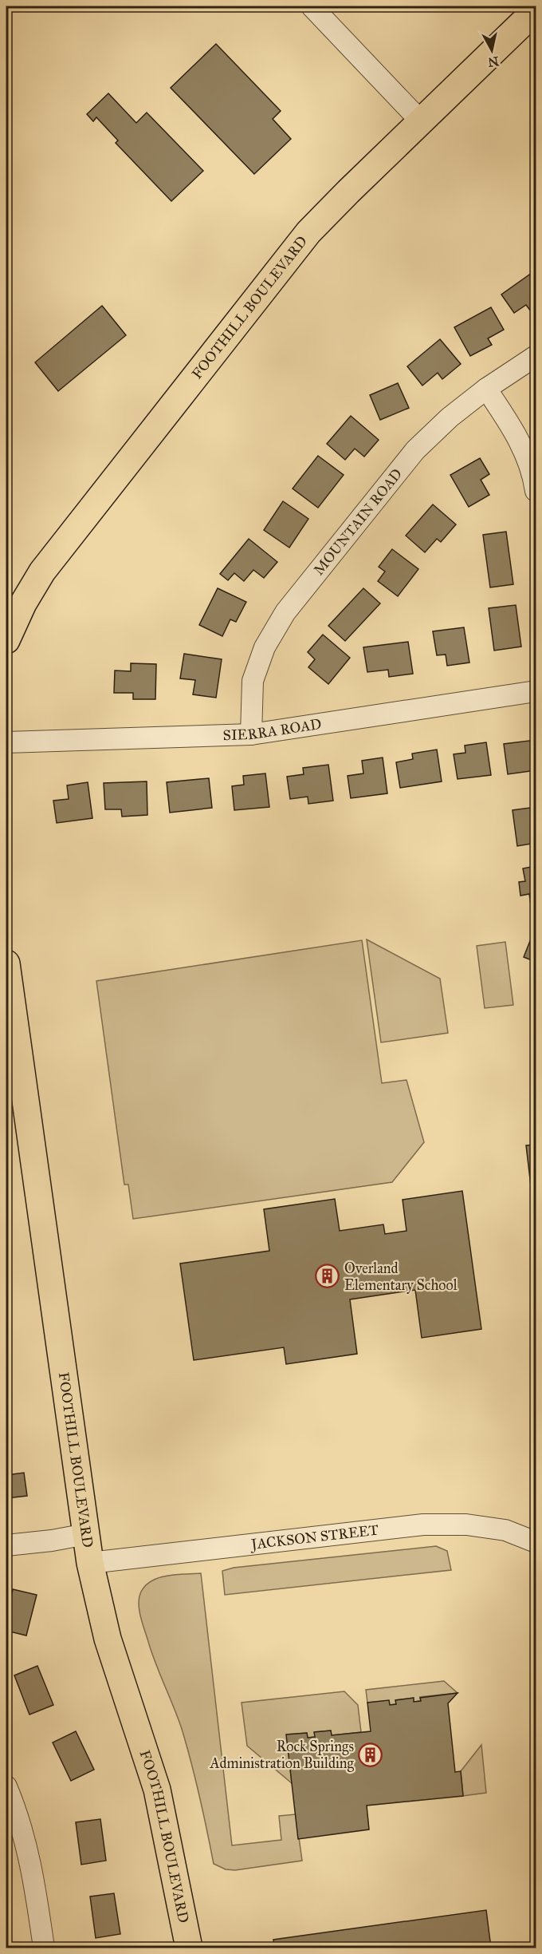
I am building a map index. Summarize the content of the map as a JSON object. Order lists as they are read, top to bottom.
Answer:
{
  "streets": {
    "main road": ["FOOTHILL BOULEVARD"],
    "street": ["MOUNTAIN ROAD", "SIERRA ROAD", "JACKSON STREET"]
  },
  "crossings": [
    ["FOOTHILL BOULEVARD", "JACKSON STREET"],
    ["MOUNTAIN ROAD", "SIERRA ROAD"]
  ],
  "places": {
    "building": ["Overland Elementary School", "Rock Springs Administration Building"]
  },
  "north": "bottom"
}
